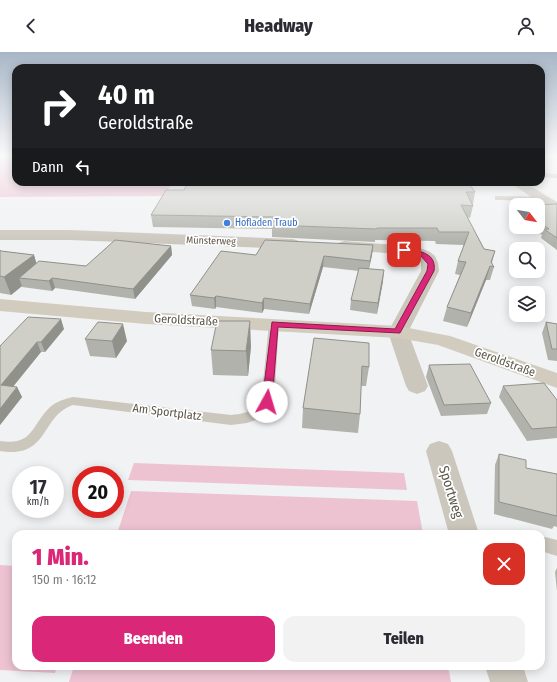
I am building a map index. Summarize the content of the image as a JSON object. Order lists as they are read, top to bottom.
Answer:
{
  "streets": {
    "street": ["Münsterweg", "Geroldstraße", "Sportweg"],
    "lane": ["Am Sportplatz"]
  },
  "crossings": [
    ["Geroldstraße", "Am Sportplatz"]
  ],
  "places": ["Hofladen Traub"],
  "north": "bottom right",
  "page": {
    "header": "Headway",
    "turn": ["40 m", "Geroldstraße"],
    "then": "Dann",
    "speed": "17 km/h",
    "limit": "20",
    "heading": ["1 Min.", "150 m · 16:12"],
    "buttons": ["Beenden", "Teilen"]
  }
}
